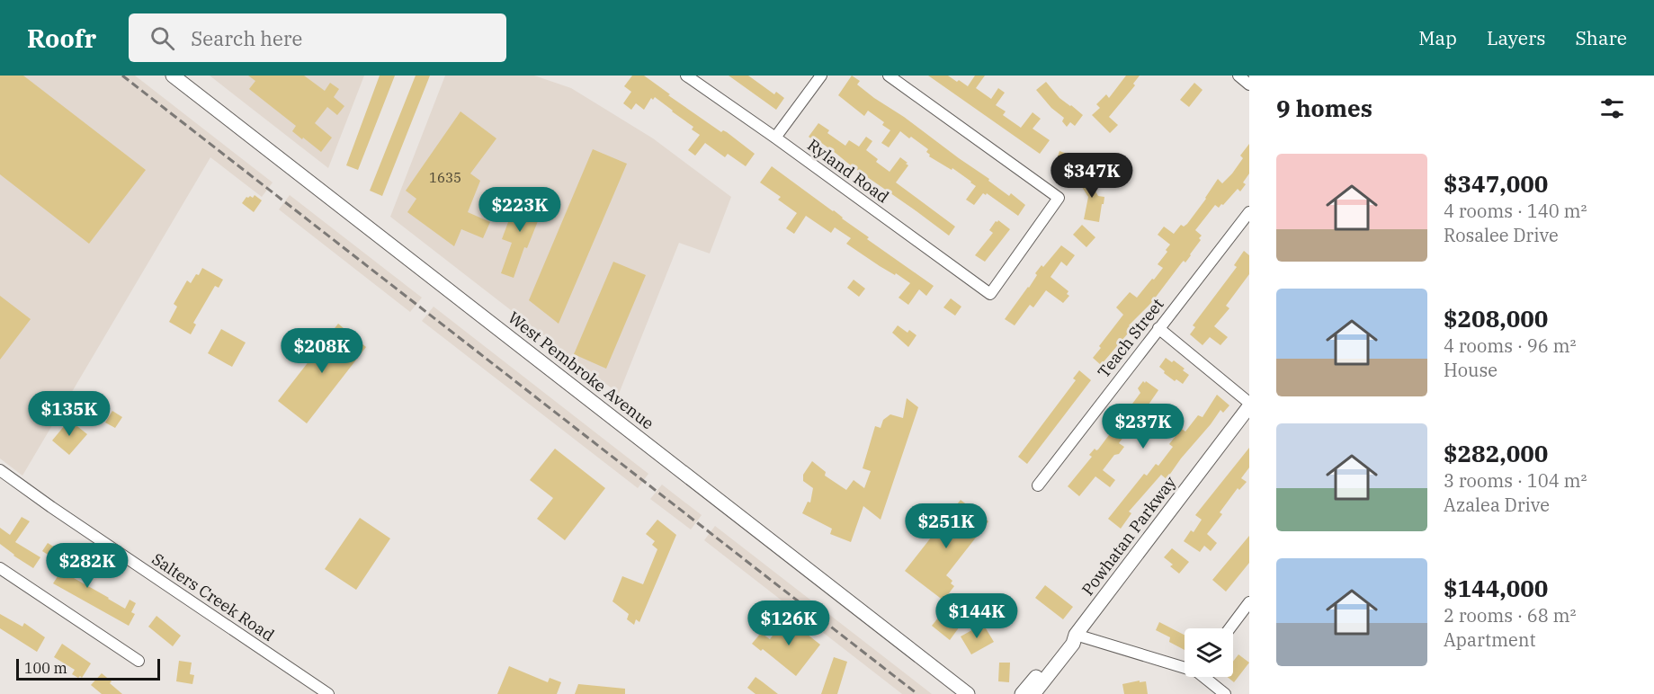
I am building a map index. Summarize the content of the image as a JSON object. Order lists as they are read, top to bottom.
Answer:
{
  "streets": {
    "main road": ["West Pembroke Avenue", "Powhatan Parkway"],
    "street": ["Ryland Road", "Teach Street", "Salters Creek Road"]
  },
  "house_numbers": ["1635"],
  "scale_bar": "100 m",
  "page": {
    "header": "Roofr",
    "search": "Search here",
    "nav": ["Map", "Layers", "Share"],
    "heading": "9 homes",
    "list": [
      {
        "name": "$347,000",
        "note": "4 rooms · 140 m² · Rosalee Drive"
      },
      {
        "name": "$208,000",
        "note": "4 rooms · 96 m² · House"
      },
      {
        "name": "$282,000",
        "note": "3 rooms · 104 m² · Azalea Drive"
      },
      {
        "name": "$144,000",
        "note": "2 rooms · 68 m² · Apartment"
      }
    ],
    "price": [
      "$347K",
      "$223K",
      "$208K",
      "$135K",
      "$237K",
      "$251K",
      "$282K",
      "$144K",
      "$126K"
    ],
    "scale": "100 m"
  }
}
